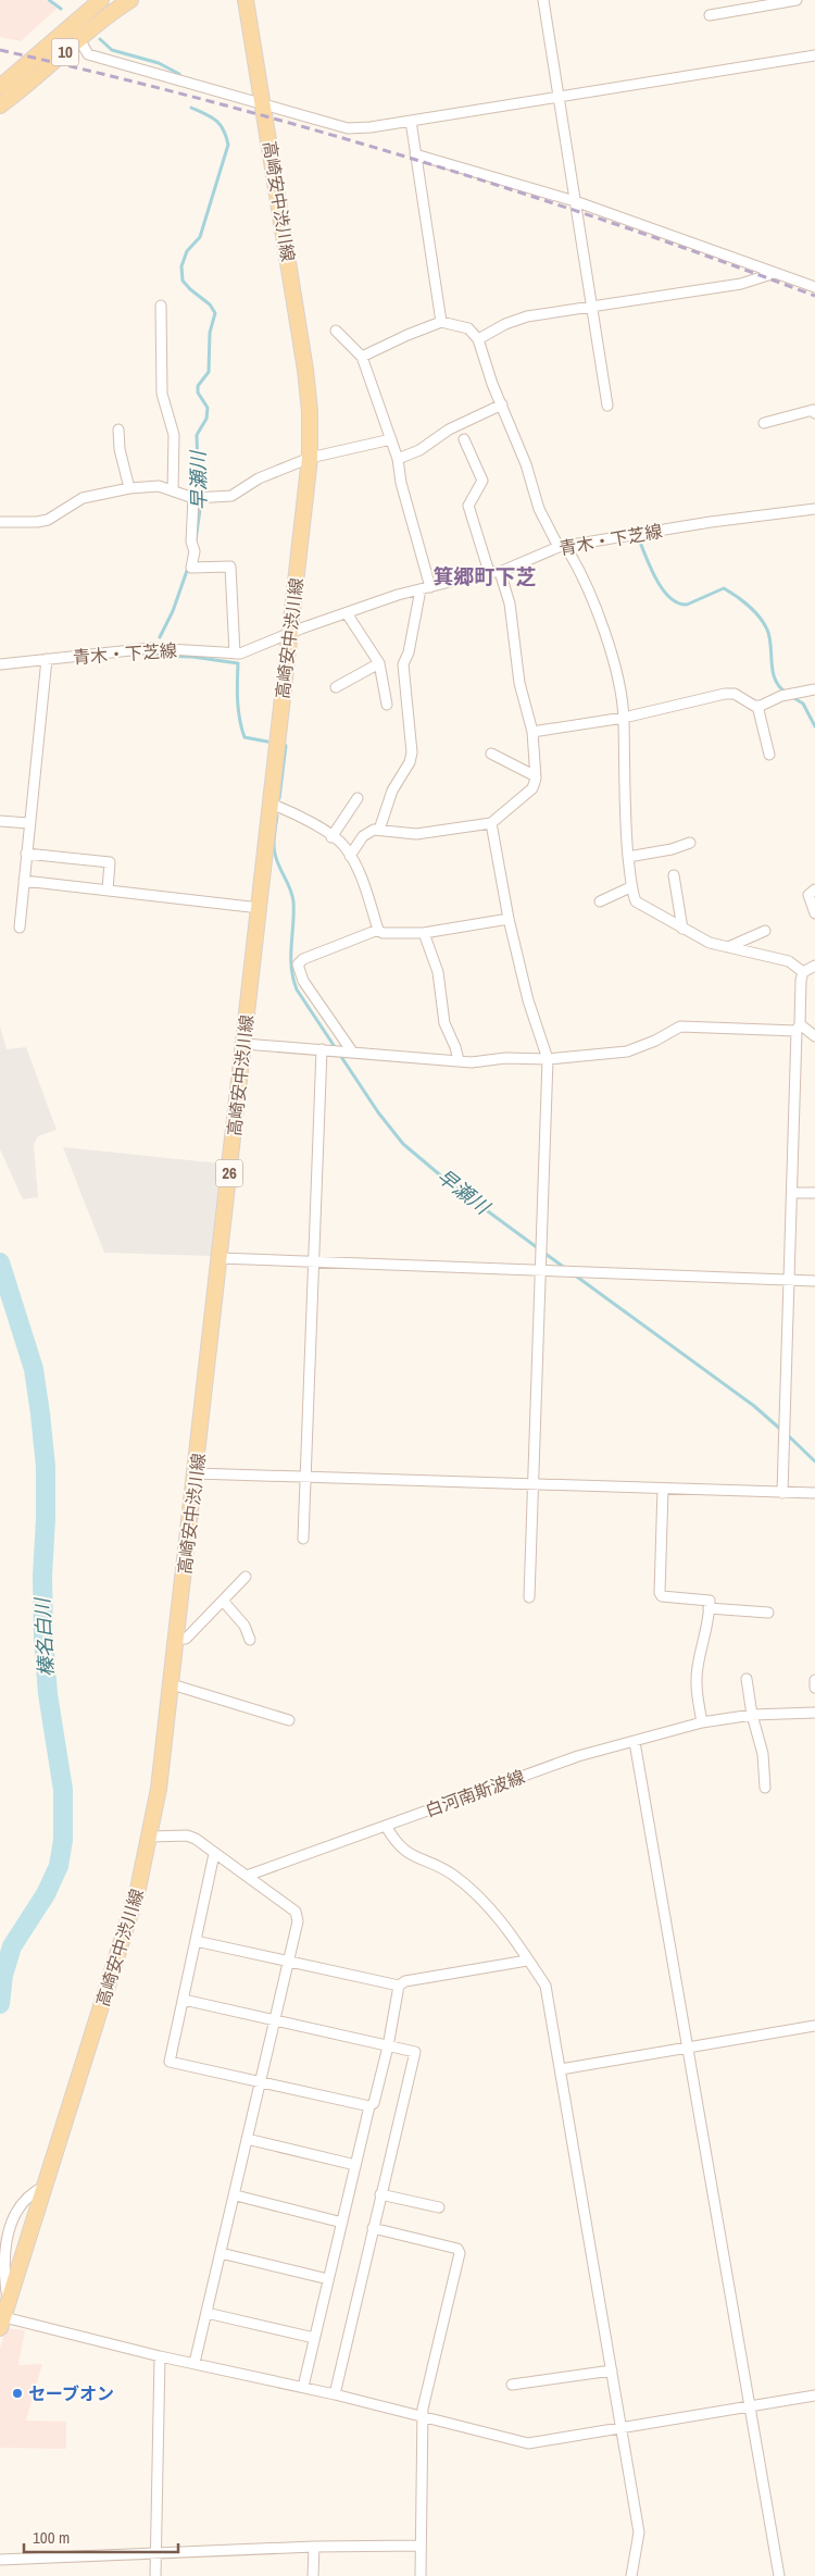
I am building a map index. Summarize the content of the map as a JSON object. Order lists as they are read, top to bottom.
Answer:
{
  "streets": {
    "main road": ["10", "高崎安中渋川線", "26"],
    "street": ["青木・下芝線", "白河南斯波線"]
  },
  "crossings": [
    ["高崎安中渋川線", "青木・下芝線"]
  ],
  "districts": ["箕郷町下芝"],
  "water": ["早瀬川", "榛名白川"],
  "places": ["セーブオン"],
  "scale_bar": "100 m"
}
